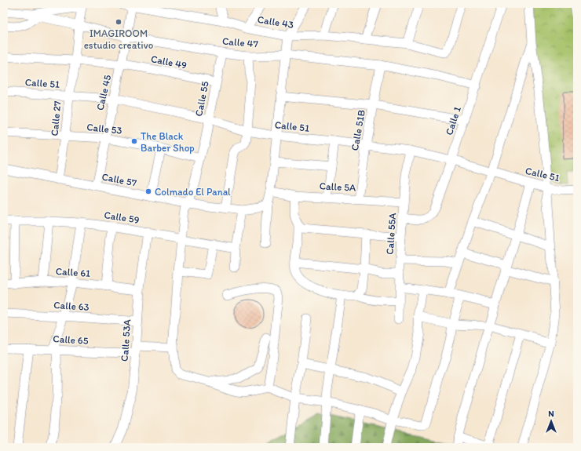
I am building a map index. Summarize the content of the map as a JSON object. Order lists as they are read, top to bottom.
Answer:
{
  "streets": {
    "street": [
      "Calle 43",
      "Calle 47",
      "Calle 49",
      "Calle 51",
      "Calle 45",
      "Calle 55",
      "Calle 27",
      "Calle 1",
      "Calle 53",
      "Calle 51B",
      "Calle 57",
      "Calle 5A",
      "Calle 59",
      "Calle 55A",
      "Calle 61",
      "Calle 63",
      "Calle 65",
      "Calle 53A"
    ]
  },
  "crossings": [
    ["Calle 43", "Calle 45"],
    ["Calle 47", "Calle 45"],
    ["Calle 47", "Calle 55"],
    ["Calle 47", "Calle 27"],
    ["Calle 47", "Calle 1"],
    ["Calle 47", "Calle 51B"],
    ["Calle 49", "Calle 45"],
    ["Calle 49", "Calle 55"],
    ["Calle 49", "Calle 27"],
    ["Calle 51", "Calle 45"],
    ["Calle 51", "Calle 55"],
    ["Calle 51", "Calle 27"],
    ["Calle 51", "Calle 1"],
    ["Calle 51", "Calle 51B"],
    ["Calle 51", "Calle 55A"],
    ["Calle 45", "Calle 53"],
    ["Calle 45", "Calle 57"],
    ["Calle 55", "Calle 53"],
    ["Calle 55", "Calle 57"],
    ["Calle 55", "Calle 59"],
    ["Calle 55", "Calle 65"],
    ["Calle 27", "Calle 53"],
    ["Calle 27", "Calle 57"],
    ["Calle 1", "Calle 55A"],
    ["Calle 51B", "Calle 5A"],
    ["Calle 5A", "Calle 55A"],
    ["Calle 59", "Calle 53A"],
    ["Calle 61", "Calle 53A"],
    ["Calle 63", "Calle 53A"],
    ["Calle 65", "Calle 53A"]
  ],
  "places": ["IMAGIROOM estudio creativo", "The Black Barber Shop", "Colmado El Panal"],
  "north": "top"
}
